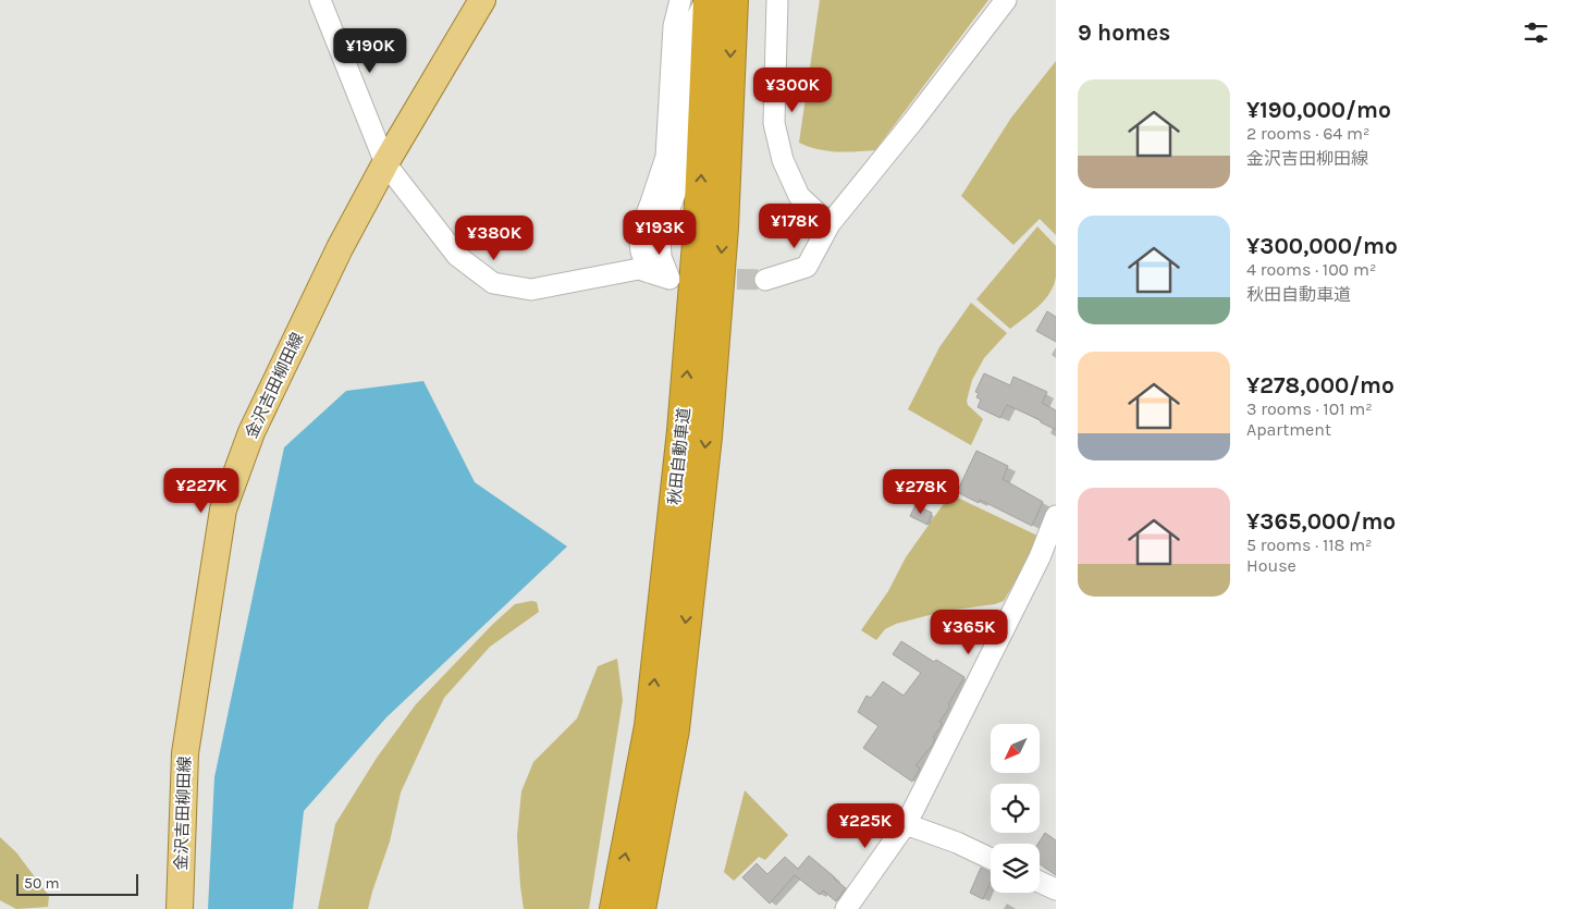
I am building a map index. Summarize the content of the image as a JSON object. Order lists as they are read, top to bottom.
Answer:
{
  "streets": {
    "highway": ["秋田自動車道"],
    "main road": ["金沢吉田柳田線"]
  },
  "scale_bar": "50 m",
  "north": "bottom left",
  "page": {
    "heading": "9 homes",
    "price": [
      "¥190K",
      "¥300K",
      "¥178K",
      "¥193K",
      "¥380K",
      "¥227K",
      "¥278K",
      "¥365K",
      "¥225K"
    ],
    "list": [
      {
        "name": "¥190,000/mo",
        "note": "2 rooms · 64 m² · 金沢吉田柳田線"
      },
      {
        "name": "¥300,000/mo",
        "note": "4 rooms · 100 m² · 秋田自動車道"
      },
      {
        "name": "¥278,000/mo",
        "note": "3 rooms · 101 m² · Apartment"
      },
      {
        "name": "¥365,000/mo",
        "note": "5 rooms · 118 m² · House"
      }
    ],
    "scale": "50 m"
  }
}
